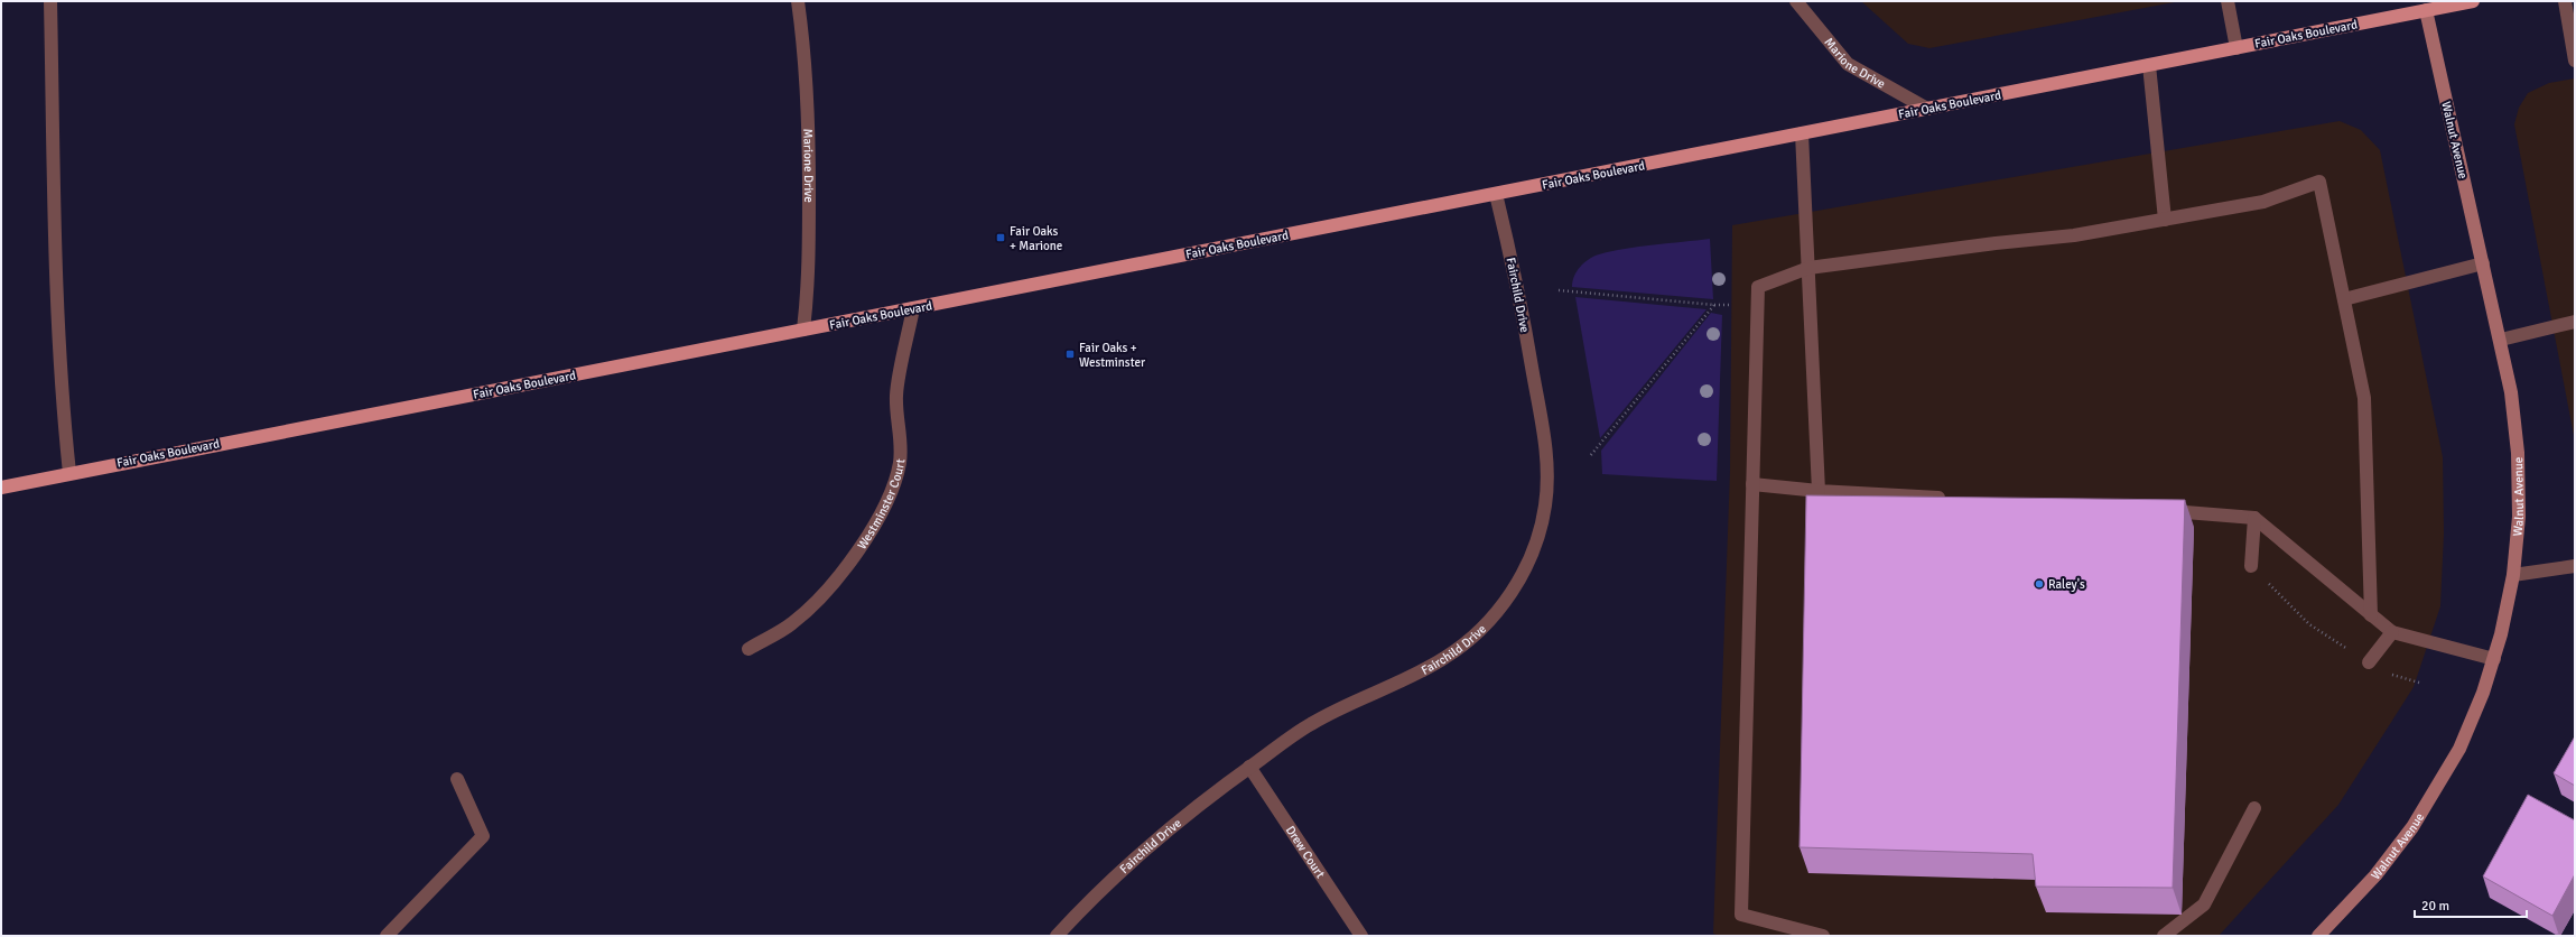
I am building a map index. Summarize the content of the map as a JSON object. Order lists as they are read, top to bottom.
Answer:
{
  "streets": {
    "main road": ["Fair Oaks Boulevard", "Walnut Avenue"],
    "street": [
      "Marione Drive",
      "Fairchild Drive",
      "Westminster Court",
      "Drew Court"
    ]
  },
  "crossings": [
    ["Fair Oaks Boulevard", "Marione Drive"],
    ["Fair Oaks Boulevard", "Walnut Avenue"],
    ["Fair Oaks Boulevard", "Fairchild Drive"],
    ["Fair Oaks Boulevard", "Westminster Court"],
    ["Fairchild Drive", "Drew Court"]
  ],
  "places": {
    "transit": ["Fair Oaks + Marione", "Fair Oaks + Westminster"],
    "other": ["Raley's"]
  },
  "scale_bar": "20 m"
}
